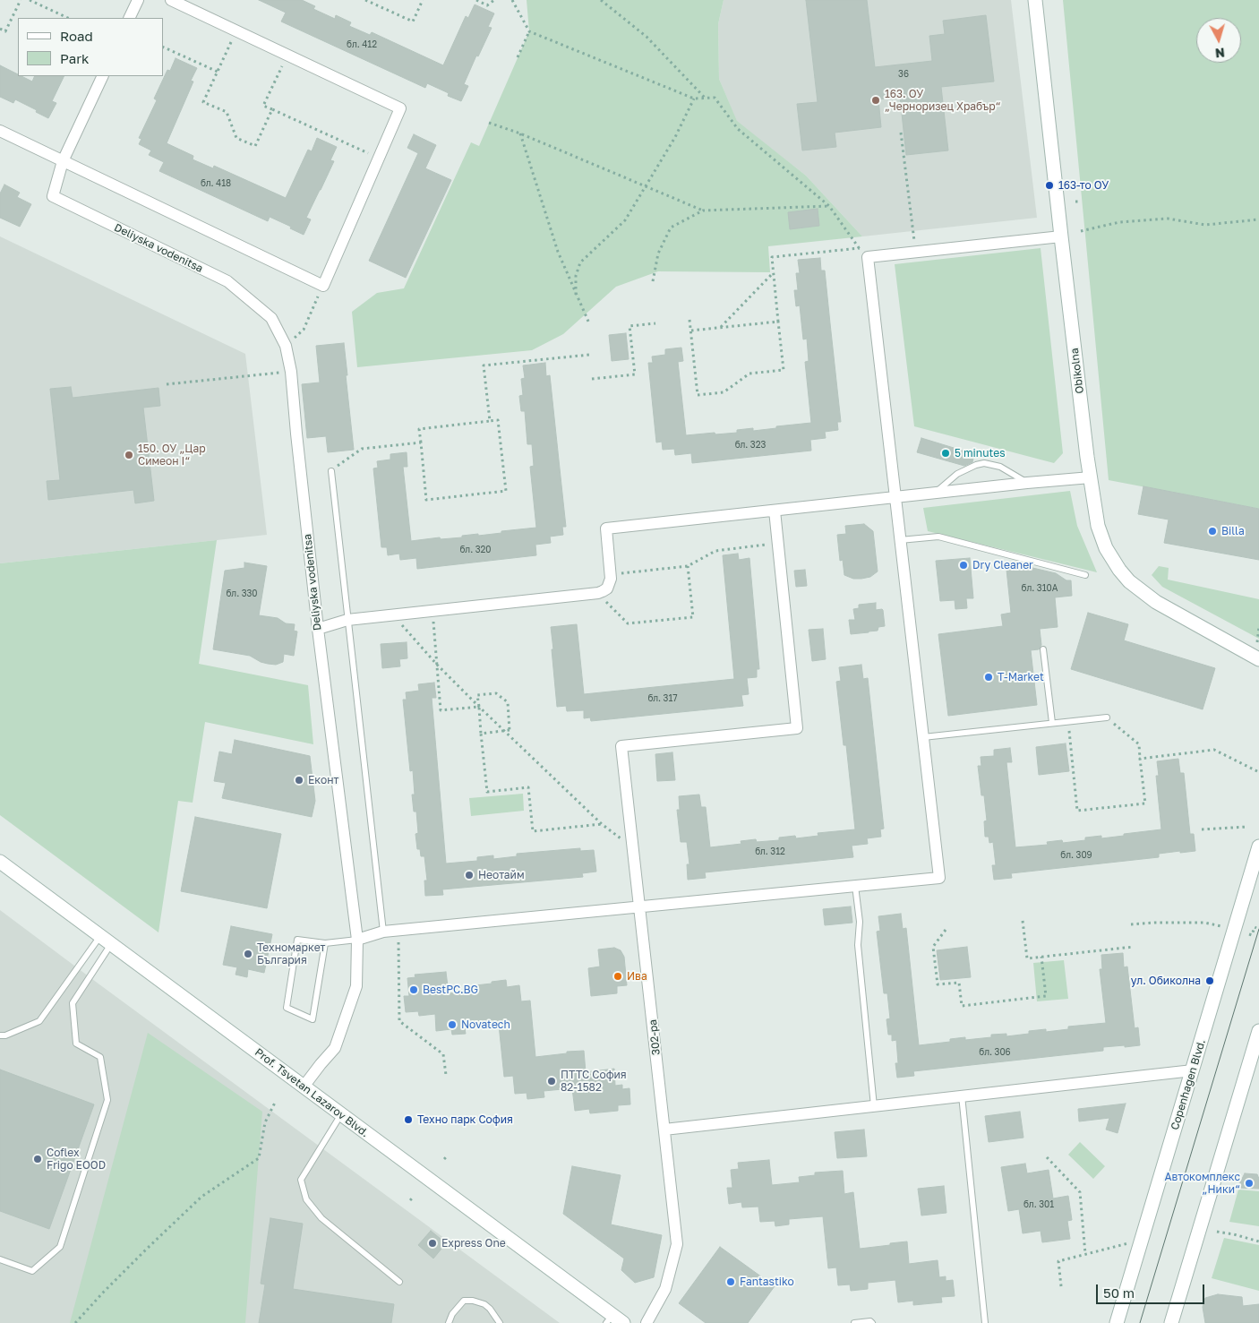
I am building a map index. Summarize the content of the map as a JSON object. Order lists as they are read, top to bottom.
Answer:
{
  "streets": {
    "main road": ["Obikolna", "Copenhagen Blvd.", "Prof. Tsvetan Lazarov Blvd."],
    "street": ["Deliyska vodenitsa", "302-ра"]
  },
  "crossings": [
    ["Deliyska vodenitsa", "Prof. Tsvetan Lazarov Blvd."]
  ],
  "places": [
    "163. ОУ „Черноризец Храбър“",
    "163-то ОУ",
    "5 minutes",
    "150. ОУ „Цар Симеон I“",
    "Billa",
    "Dry Cleaner",
    "T-Market",
    "Еконт",
    "Неотайм",
    "Техномаркет България",
    "Ива",
    "ул. Обиколна",
    "BestPC.BG",
    "Novatech",
    "ПТТС София 82-1582",
    "Техно парк София",
    "Coflex Frigo EOOD",
    "Автокомплекс „Ники“",
    "Express One",
    "Fantastiko"
  ],
  "house_numbers": [
    "бл. 412",
    "36",
    "бл. 418",
    "бл. 323",
    "бл. 320",
    "бл. 310А",
    "бл. 330",
    "бл. 317",
    "бл. 312",
    "бл. 309",
    "бл. 306",
    "бл. 301"
  ],
  "legend": ["Road", "Park"],
  "scale_bar": "50 m",
  "north": "bottom"
}
